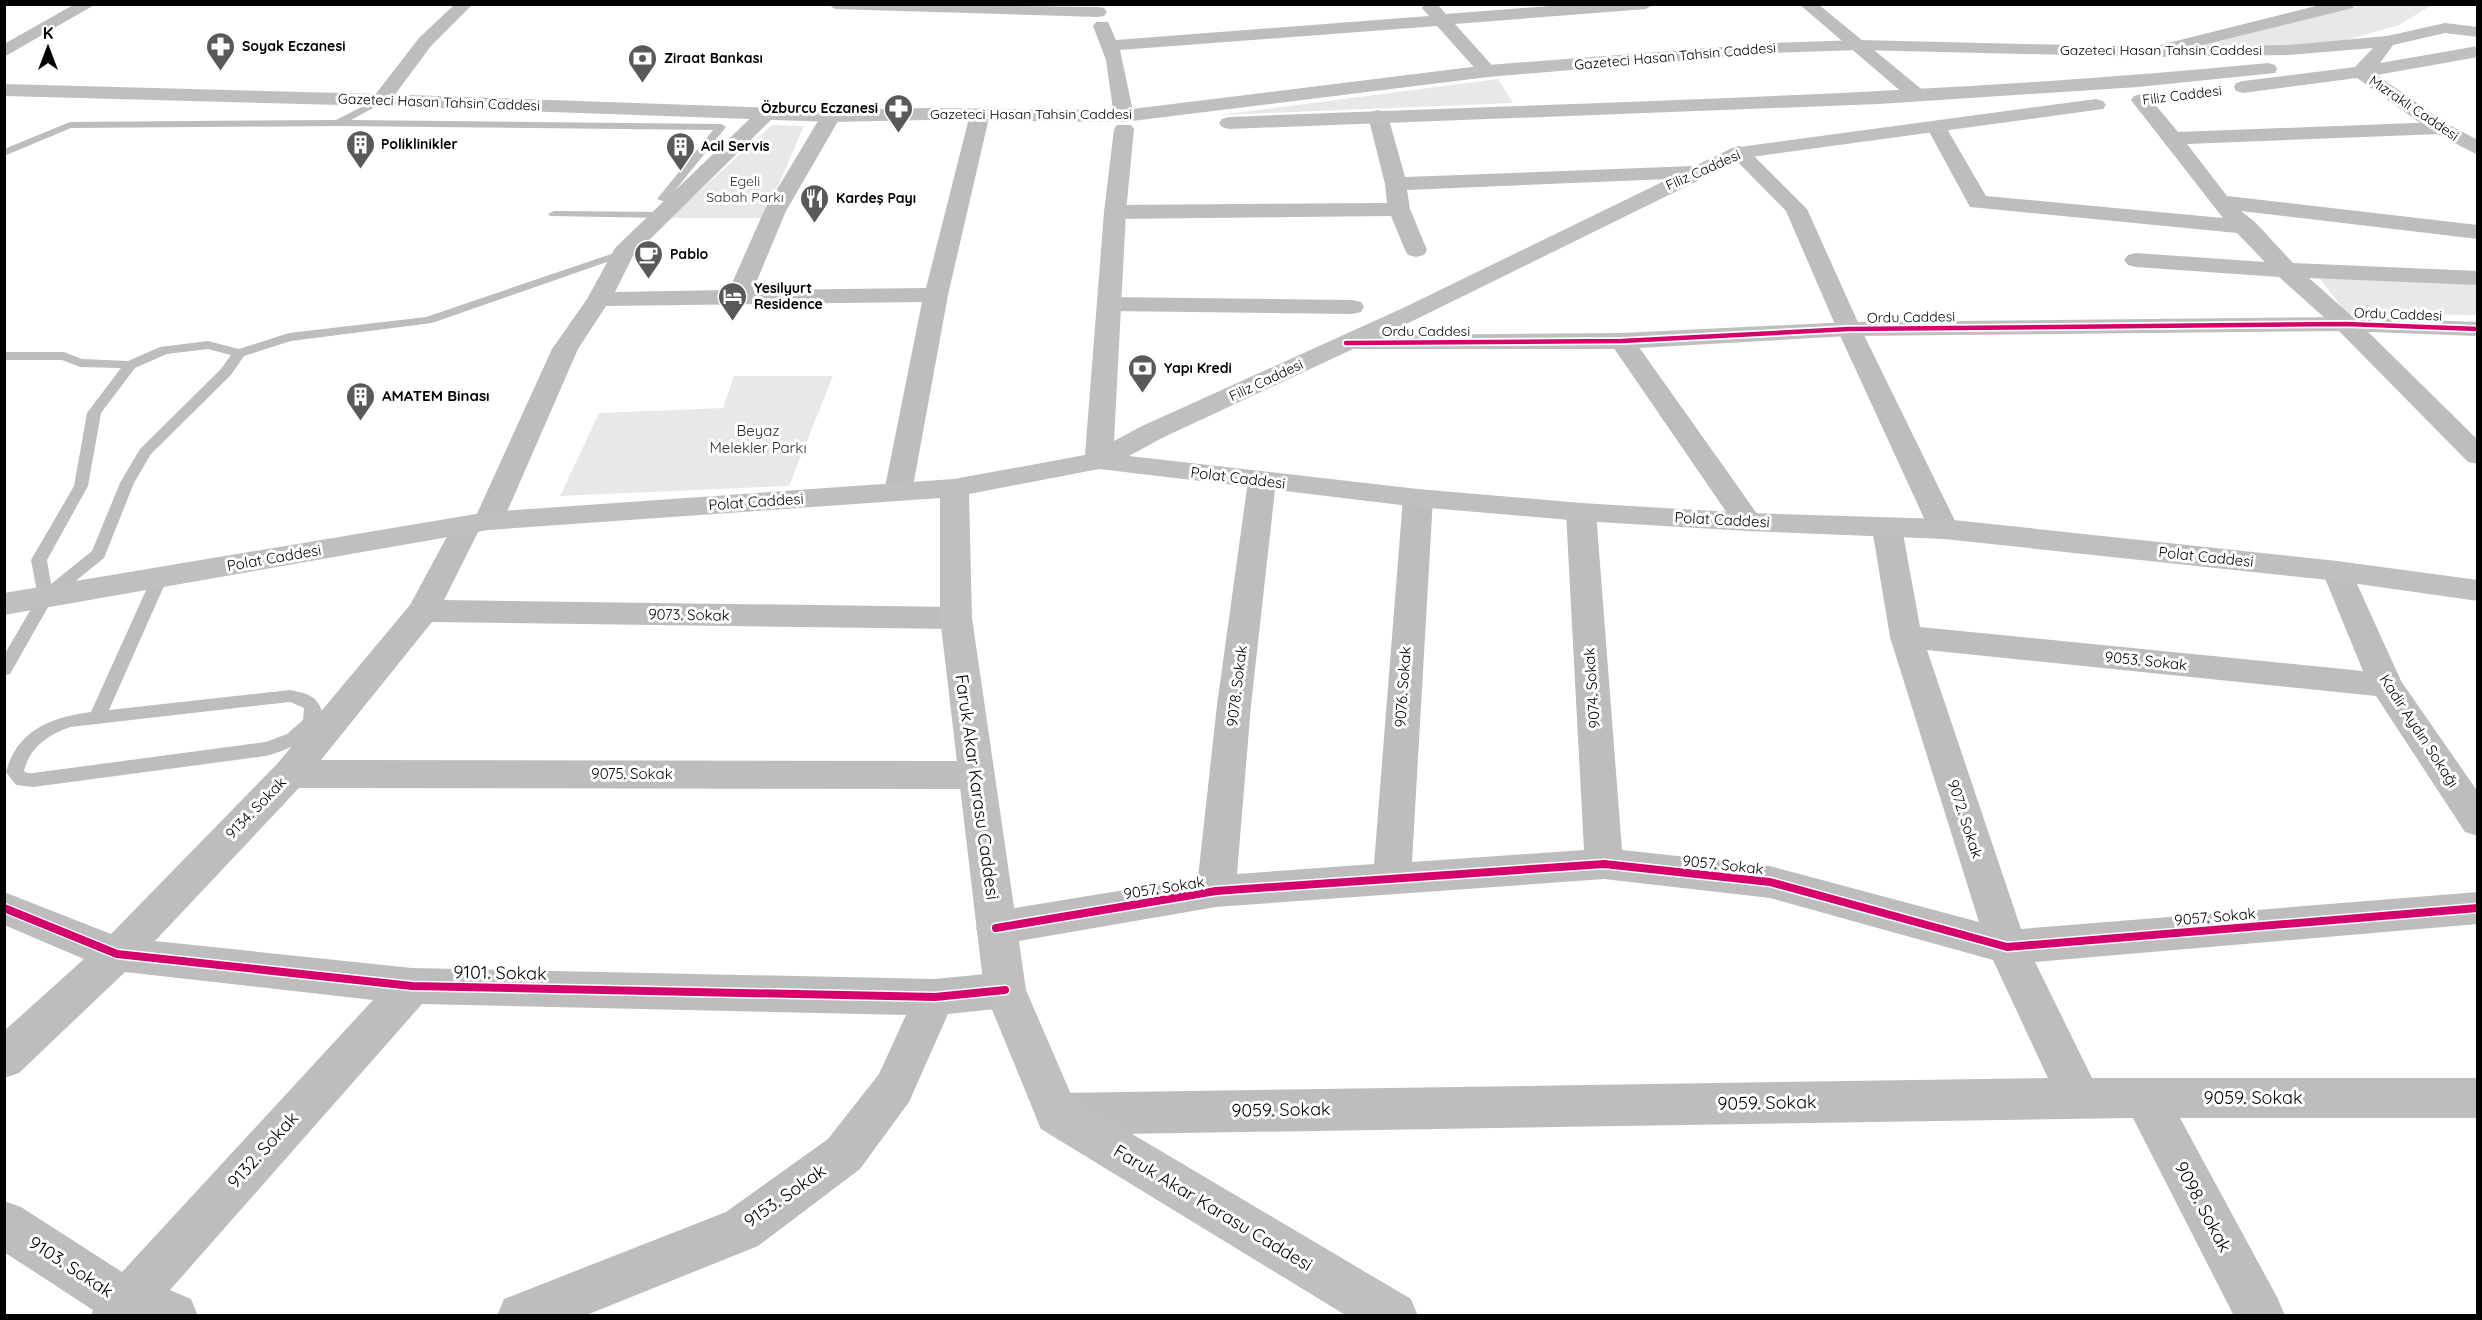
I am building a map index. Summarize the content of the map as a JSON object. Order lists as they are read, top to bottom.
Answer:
{
  "streets": {
    "main road": [
      "Gazeteci Hasan Tahsin Caddesi",
      "Filiz Caddesi",
      "Mızraklı Caddesi",
      "Ordu Caddesi",
      "Polat Caddesi",
      "Faruk Akar Karasu Caddesi"
    ],
    "street": [
      "9073. Sokak",
      "9053. Sokak",
      "9078. Sokak",
      "9076. Sokak",
      "9074. Sokak",
      "Kadir Aydın Sokağı",
      "9075. Sokak",
      "9134. Sokak",
      "9072. Sokak",
      "9057. Sokak",
      "9101. Sokak",
      "9059. Sokak",
      "9132. Sokak",
      "9153. Sokak",
      "9098. Sokak",
      "9103. Sokak"
    ]
  },
  "crossings": [
    ["Gazeteci Hasan Tahsin Caddesi", "Mızraklı Caddesi"],
    ["Gazeteci Hasan Tahsin Caddesi", "9134. Sokak"],
    ["Filiz Caddesi", "Mızraklı Caddesi"],
    ["Filiz Caddesi", "Ordu Caddesi"],
    ["Filiz Caddesi", "Polat Caddesi"],
    ["Polat Caddesi", "9078. Sokak"],
    ["Polat Caddesi", "9076. Sokak"],
    ["Polat Caddesi", "9074. Sokak"],
    ["Polat Caddesi", "Kadir Aydın Sokağı"],
    ["Polat Caddesi", "Faruk Akar Karasu Caddesi"],
    ["Polat Caddesi", "9134. Sokak"],
    ["Polat Caddesi", "9072. Sokak"],
    ["9073. Sokak", "Faruk Akar Karasu Caddesi"],
    ["9073. Sokak", "9134. Sokak"],
    ["9053. Sokak", "Kadir Aydın Sokağı"],
    ["9053. Sokak", "9072. Sokak"],
    ["9078. Sokak", "9057. Sokak"],
    ["9076. Sokak", "9057. Sokak"],
    ["9074. Sokak", "9057. Sokak"],
    ["9075. Sokak", "Faruk Akar Karasu Caddesi"],
    ["9075. Sokak", "9134. Sokak"],
    ["Faruk Akar Karasu Caddesi", "9057. Sokak"],
    ["Faruk Akar Karasu Caddesi", "9101. Sokak"],
    ["Faruk Akar Karasu Caddesi", "9059. Sokak"],
    ["9134. Sokak", "9101. Sokak"],
    ["9072. Sokak", "9057. Sokak"],
    ["9072. Sokak", "9059. Sokak"],
    ["9101. Sokak", "9132. Sokak"],
    ["9101. Sokak", "9153. Sokak"],
    ["9059. Sokak", "9098. Sokak"],
    ["9132. Sokak", "9103. Sokak"]
  ],
  "parks": ["Egeli Sabah Parkı", "Beyaz Melekler Parkı"],
  "places": {
    "pharmacy": ["Soyak Eczanesi", "Özburcu Eczanesi"],
    "bank": ["Ziraat Bankası", "Yapı Kredi"],
    "building": ["Poliklinikler", "Acil Servis", "AMATEM Binası"],
    "restaurant": ["Kardeş Payı"],
    "cafe": ["Pablo"],
    "hotel": ["Yesilyurt Residence"]
  },
  "north": "top"
}
